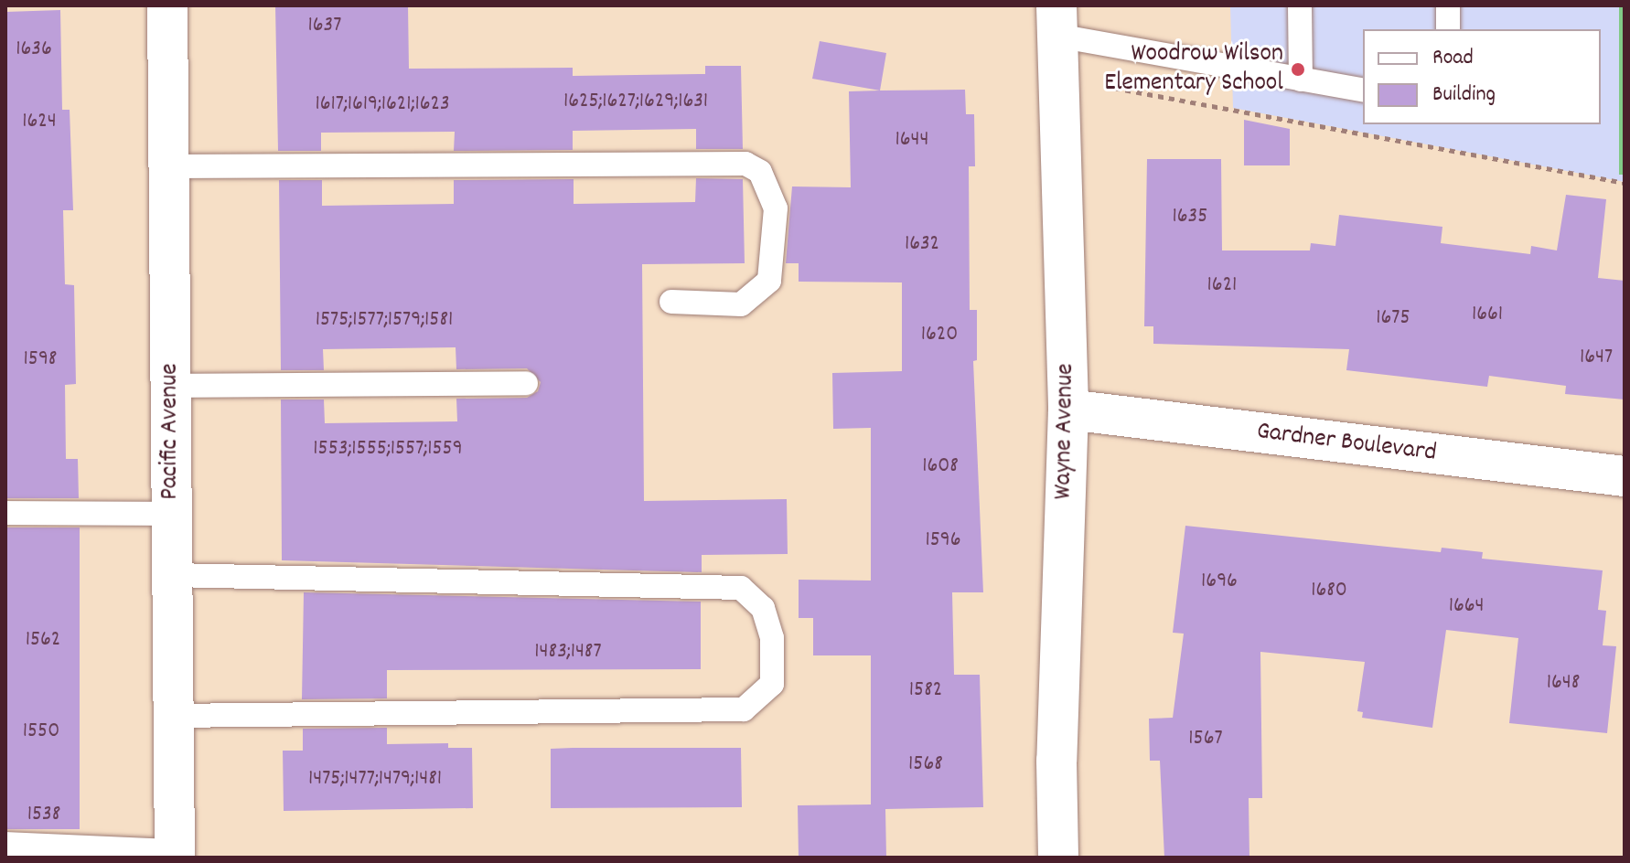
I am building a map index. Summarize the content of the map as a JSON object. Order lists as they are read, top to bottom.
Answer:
{
  "streets": {
    "street": ["Pacific Avenue", "Wayne Avenue", "Gardner Boulevard"]
  },
  "crossings": [
    ["Wayne Avenue", "Gardner Boulevard"]
  ],
  "places": ["Woodrow Wilson Elementary School"],
  "house_numbers": [
    "1637",
    "1636",
    "1625;1627;1629;1631",
    "1617;1619;1621;1623",
    "1624",
    "1644",
    "1635",
    "1632",
    "1621",
    "1661",
    "1675",
    "1575;1577;1579;1581",
    "1620",
    "1647",
    "1598",
    "1553;1555;1557;1559",
    "1608",
    "1596",
    "1696",
    "1680",
    "1664",
    "1562",
    "1483;1487",
    "1648",
    "1582",
    "1550",
    "1567",
    "1568",
    "1475;1477;1479;1481",
    "1538"
  ],
  "legend": ["Road", "Building"]
}
